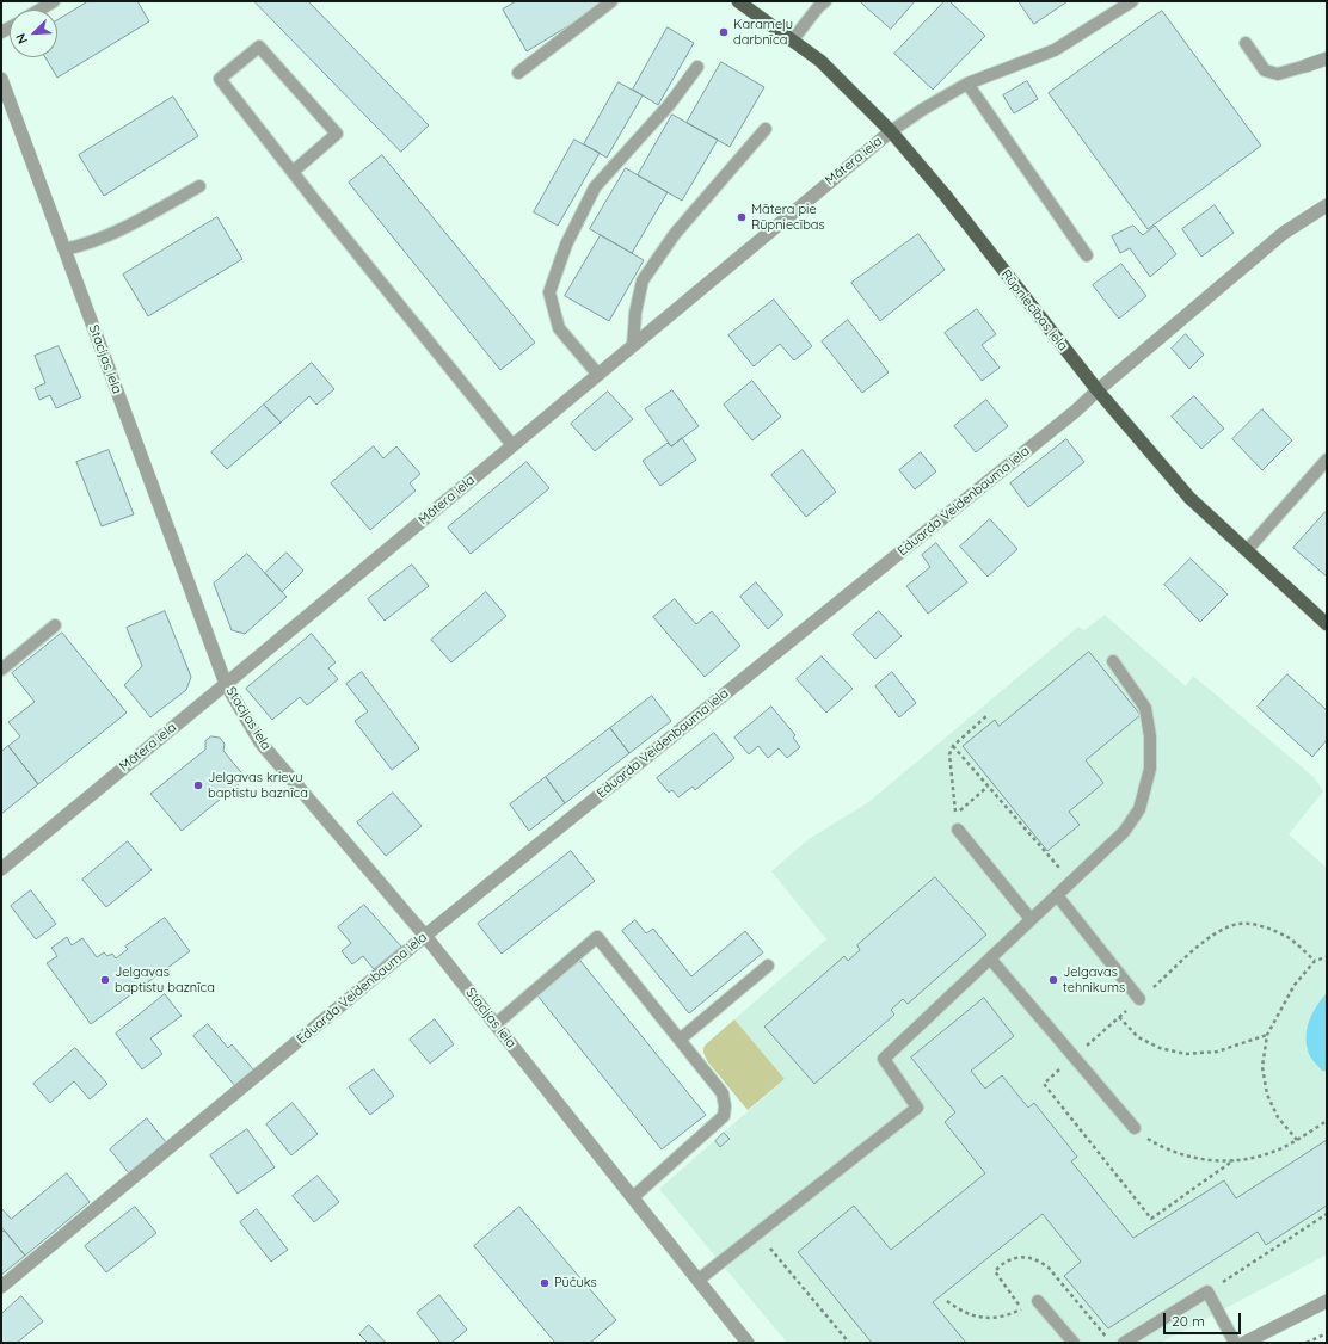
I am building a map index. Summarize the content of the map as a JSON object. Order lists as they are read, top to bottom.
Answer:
{
  "streets": {
    "main road": ["Rūpniecības iela"],
    "street": ["Mātera iela", "Stacijas iela", "Eduarda Veidenbauma iela"]
  },
  "crossings": [
    ["Mātera iela", "Rūpniecības iela"],
    ["Mātera iela", "Stacijas iela"],
    ["Rūpniecības iela", "Eduarda Veidenbauma iela"],
    ["Stacijas iela", "Eduarda Veidenbauma iela"]
  ],
  "places": [
    "Karameļu darbnīca",
    "Mātera pie Rūpniecības",
    "Jelgavas krievu baptistu baznīca",
    "Jelgavas baptistu baznīca",
    "Jelgavas tehnikums",
    "Pūčuks"
  ],
  "scale_bar": "20 m",
  "north": "bottom left"
}
